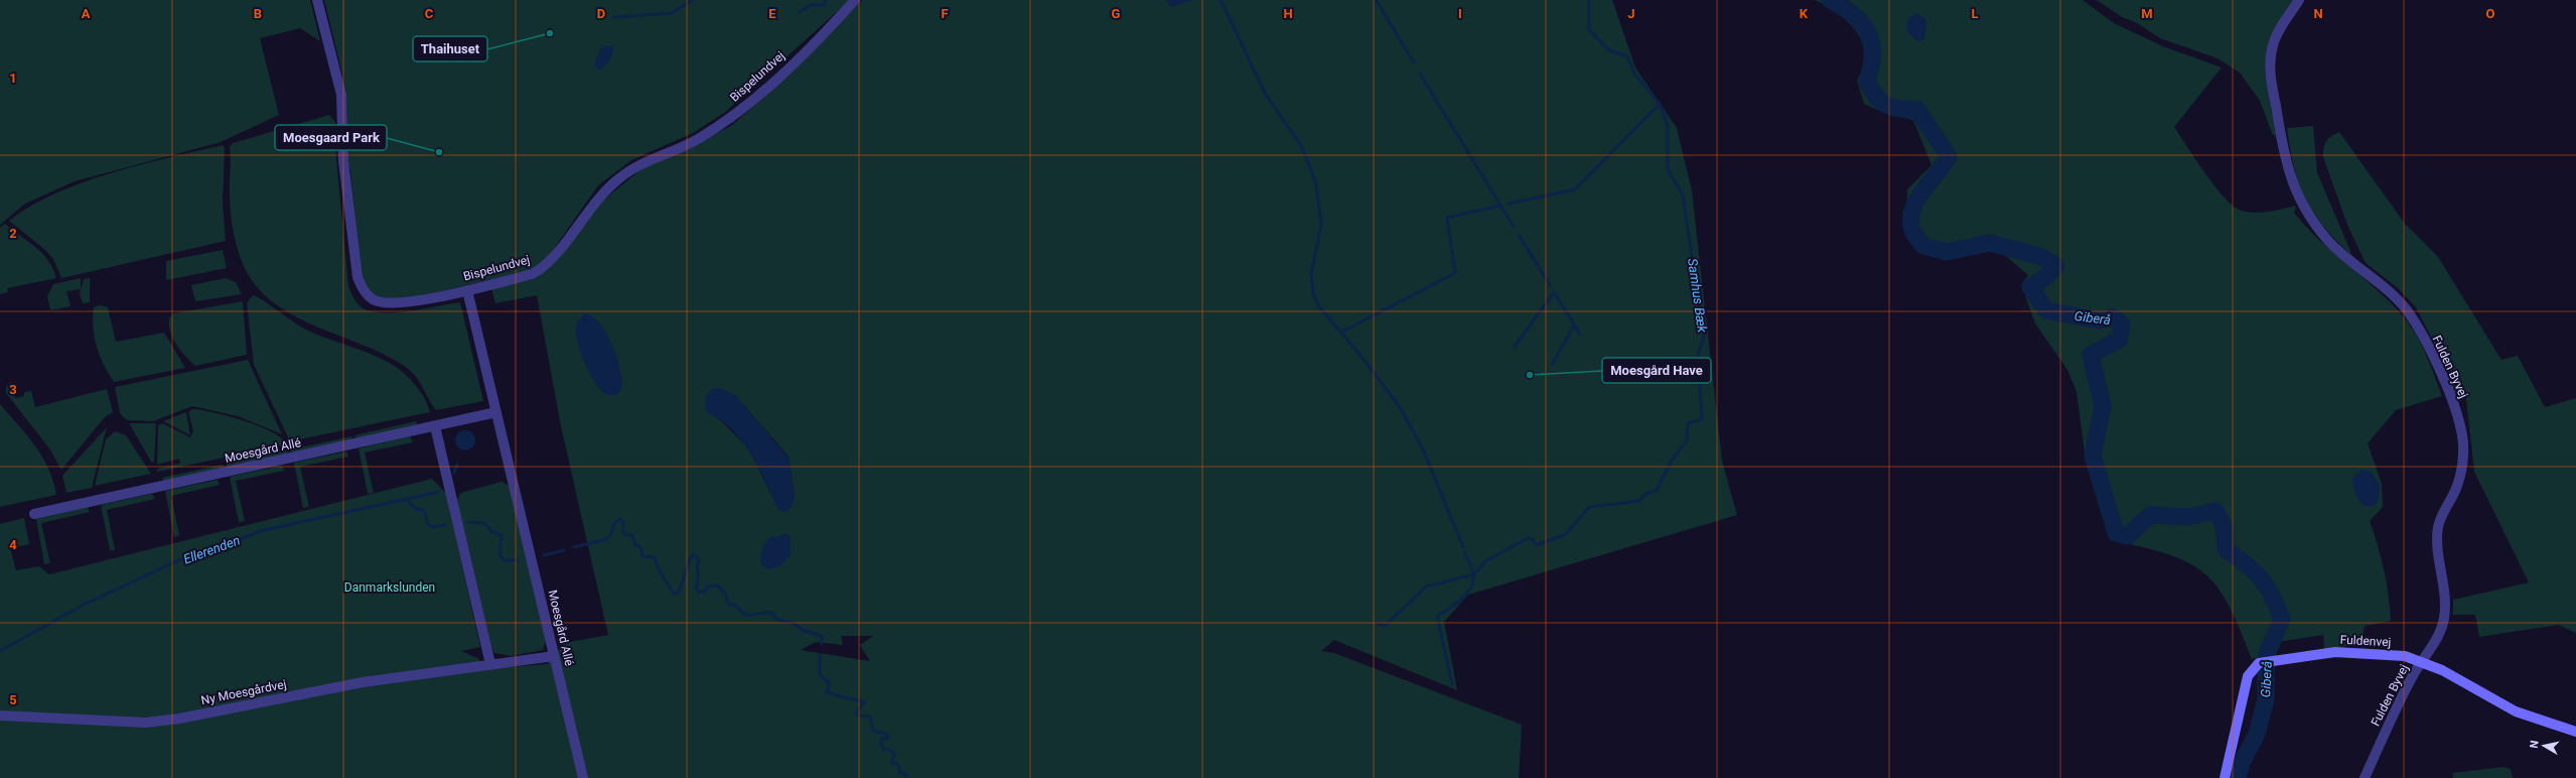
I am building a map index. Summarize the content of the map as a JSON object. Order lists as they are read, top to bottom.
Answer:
{
  "streets": {
    "street": [
      "Bispelundvej",
      "Fulden Byvej",
      "Moesgård Allé",
      "Fuldenvej",
      "Ny Moesgårdvej"
    ]
  },
  "crossings": [
    ["Bispelundvej", "Moesgård Allé"],
    ["Fulden Byvej", "Fuldenvej"],
    ["Moesgård Allé", "Ny Moesgårdvej"]
  ],
  "water": ["Samhus Bæk", "Giberå", "Ellerenden"],
  "parks": ["Danmarkslunden"],
  "places": ["Thaihuset", "Moesgaard Park", "Moesgård Have"],
  "north": "left",
  "grid": {
    "columns": [
      "A",
      "B",
      "C",
      "D",
      "E",
      "F",
      "G",
      "H",
      "I",
      "J",
      "K",
      "L",
      "M",
      "N",
      "O"
    ],
    "rows": [
      "1",
      "2",
      "3",
      "4",
      "5"
    ]
  }
}
